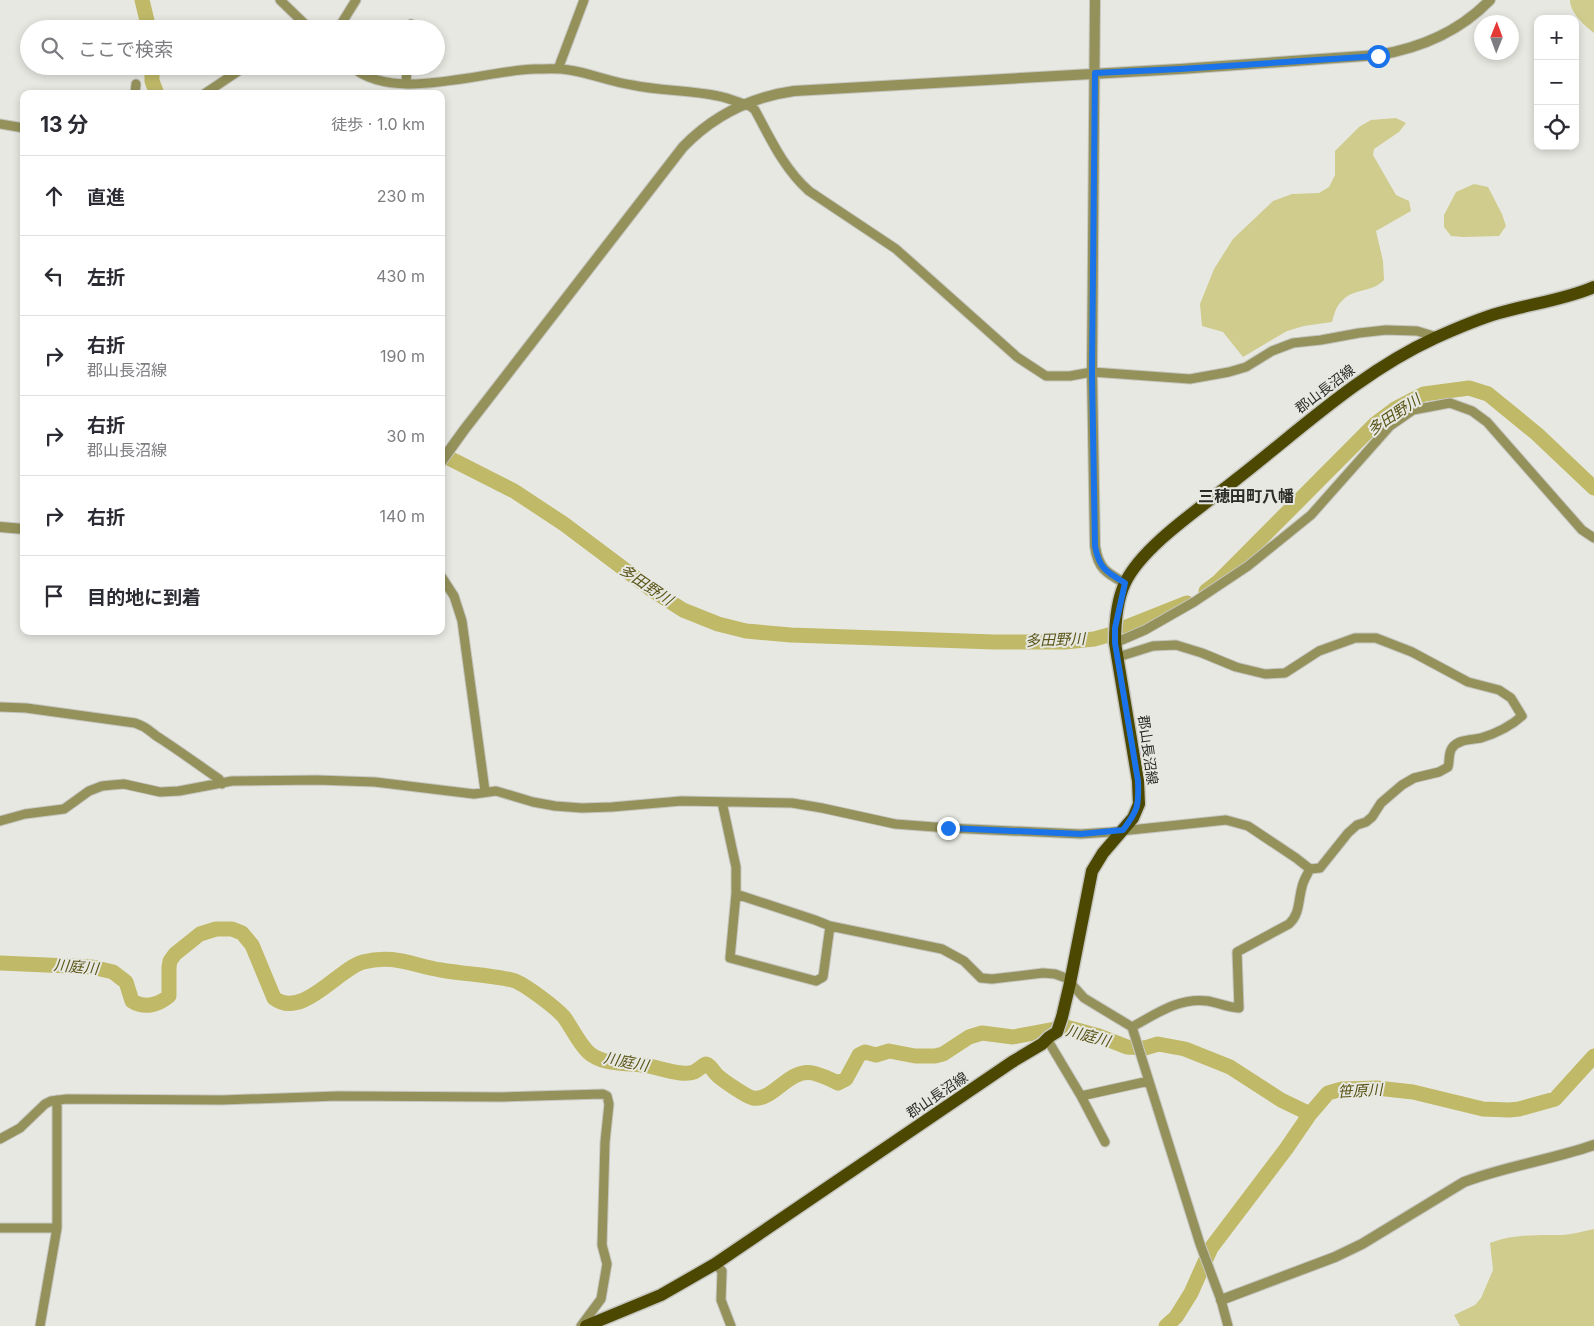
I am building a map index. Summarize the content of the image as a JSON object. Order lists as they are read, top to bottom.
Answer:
{
  "streets": {
    "main road": ["郡山長沼線"]
  },
  "districts": ["三穂田町八幡"],
  "water": ["多田野川", "川庭川", "笹原川"],
  "north": "top",
  "page": {
    "map_buttons": ["+", "−"],
    "search": "ここで検索",
    "heading": ["13 分", "徒歩 · 1.0 km"],
    "list": [
      ["直進", "230 m"],
      ["左折", "430 m"],
      ["右折", "郡山長沼線", "190 m"],
      ["右折", "郡山長沼線", "30 m"],
      ["右折", "140 m"],
      "目的地に到着"
    ]
  }
}
